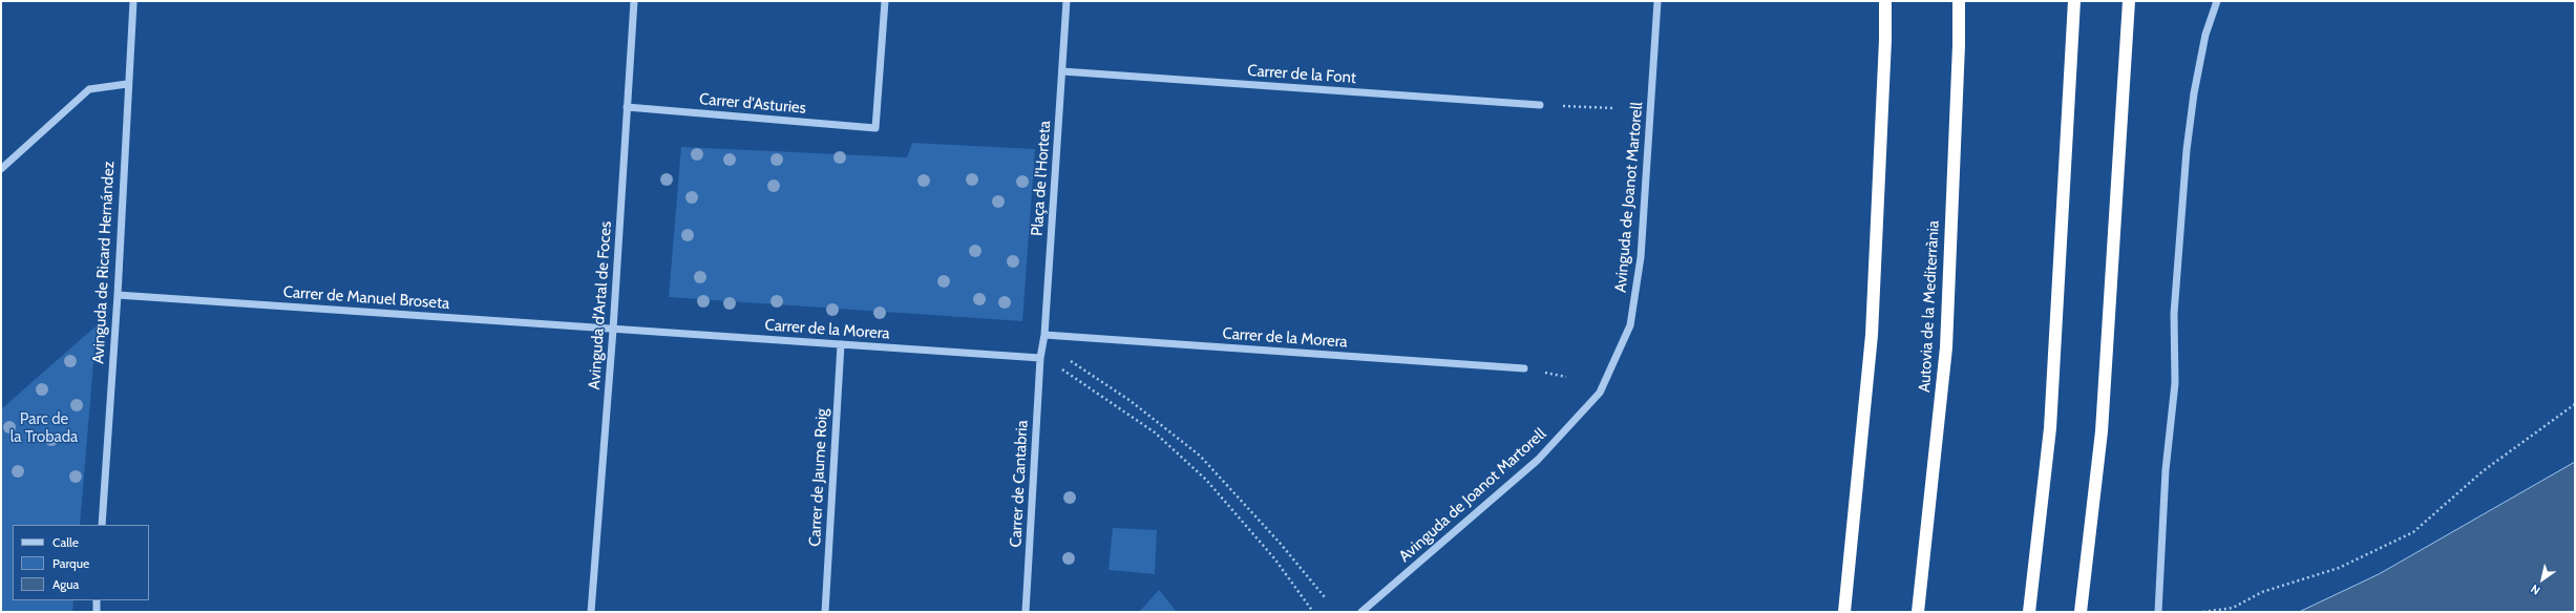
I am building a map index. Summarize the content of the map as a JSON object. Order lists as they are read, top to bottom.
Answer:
{
  "streets": {
    "highway": ["Autovia de la Mediterrània"],
    "street": [
      "Carrer de la Font",
      "Carrer d'Asturies",
      "Plaça de l'Horteta",
      "Avinguda de Joanot Martorell",
      "Avinguda de Ricard Hernández",
      "Carrer de Manuel Broseta",
      "Avinguda d'Artal de Foces",
      "Carrer de la Morera",
      "Carrer de Jaume Roig",
      "Carrer de Cantabria"
    ]
  },
  "crossings": [
    ["Carrer de la Font", "Plaça de l'Horteta"],
    ["Carrer d'Asturies", "Avinguda d'Artal de Foces"],
    ["Plaça de l'Horteta", "Carrer de la Morera"],
    ["Plaça de l'Horteta", "Carrer de Cantabria"],
    ["Avinguda de Ricard Hernández", "Carrer de Manuel Broseta"],
    ["Carrer de Manuel Broseta", "Avinguda d'Artal de Foces"],
    ["Carrer de Manuel Broseta", "Carrer de la Morera"],
    ["Avinguda d'Artal de Foces", "Carrer de la Morera"],
    ["Carrer de la Morera", "Carrer de Jaume Roig"],
    ["Carrer de la Morera", "Carrer de Cantabria"]
  ],
  "parks": ["Parc de la Trobada"],
  "legend": ["Calle", "Parque", "Agua"],
  "north": "bottom left"
}
